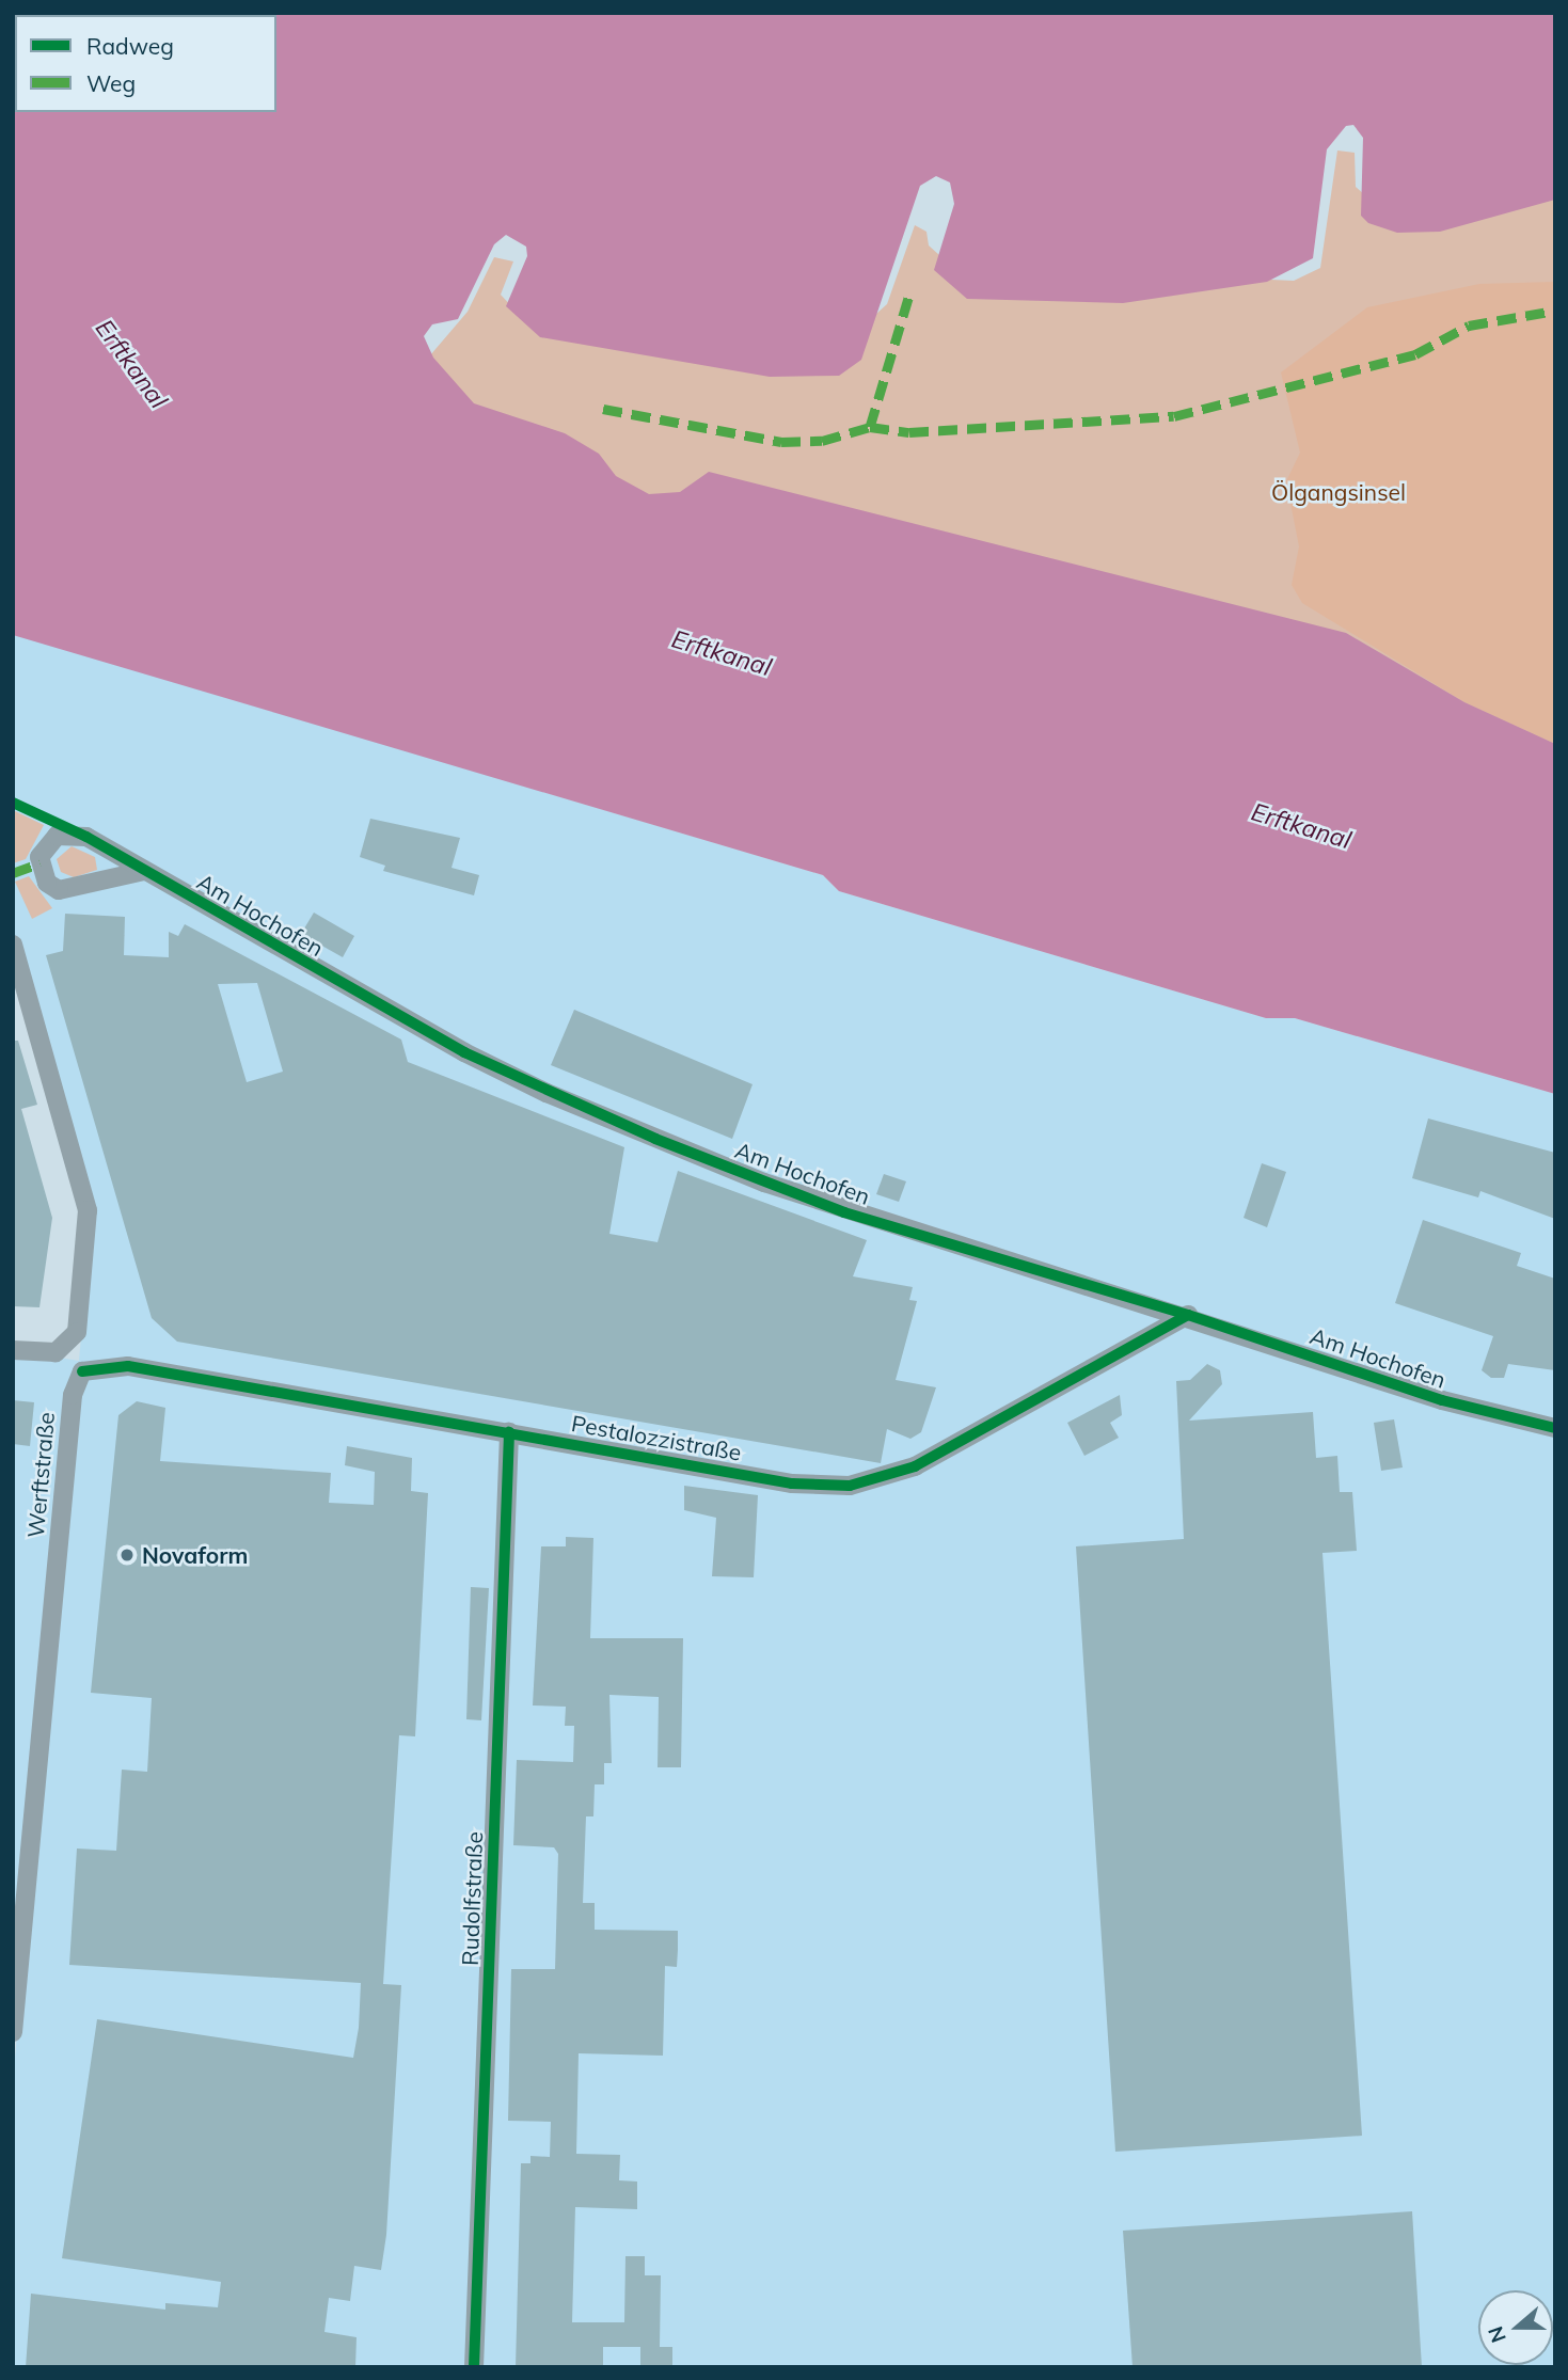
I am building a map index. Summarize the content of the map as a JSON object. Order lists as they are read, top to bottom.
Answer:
{
  "streets": {
    "street": [
      "Am Hochofen",
      "Pestalozzistraße",
      "Werftstraße",
      "Rudolfstraße"
    ]
  },
  "crossings": [
    ["Am Hochofen", "Pestalozzistraße"],
    ["Pestalozzistraße", "Werftstraße"],
    ["Pestalozzistraße", "Rudolfstraße"]
  ],
  "water": ["Erftkanal"],
  "parks": ["Ölgangsinsel"],
  "places": ["Novaform"],
  "legend": ["Radweg", "Weg"],
  "north": "left"
}
